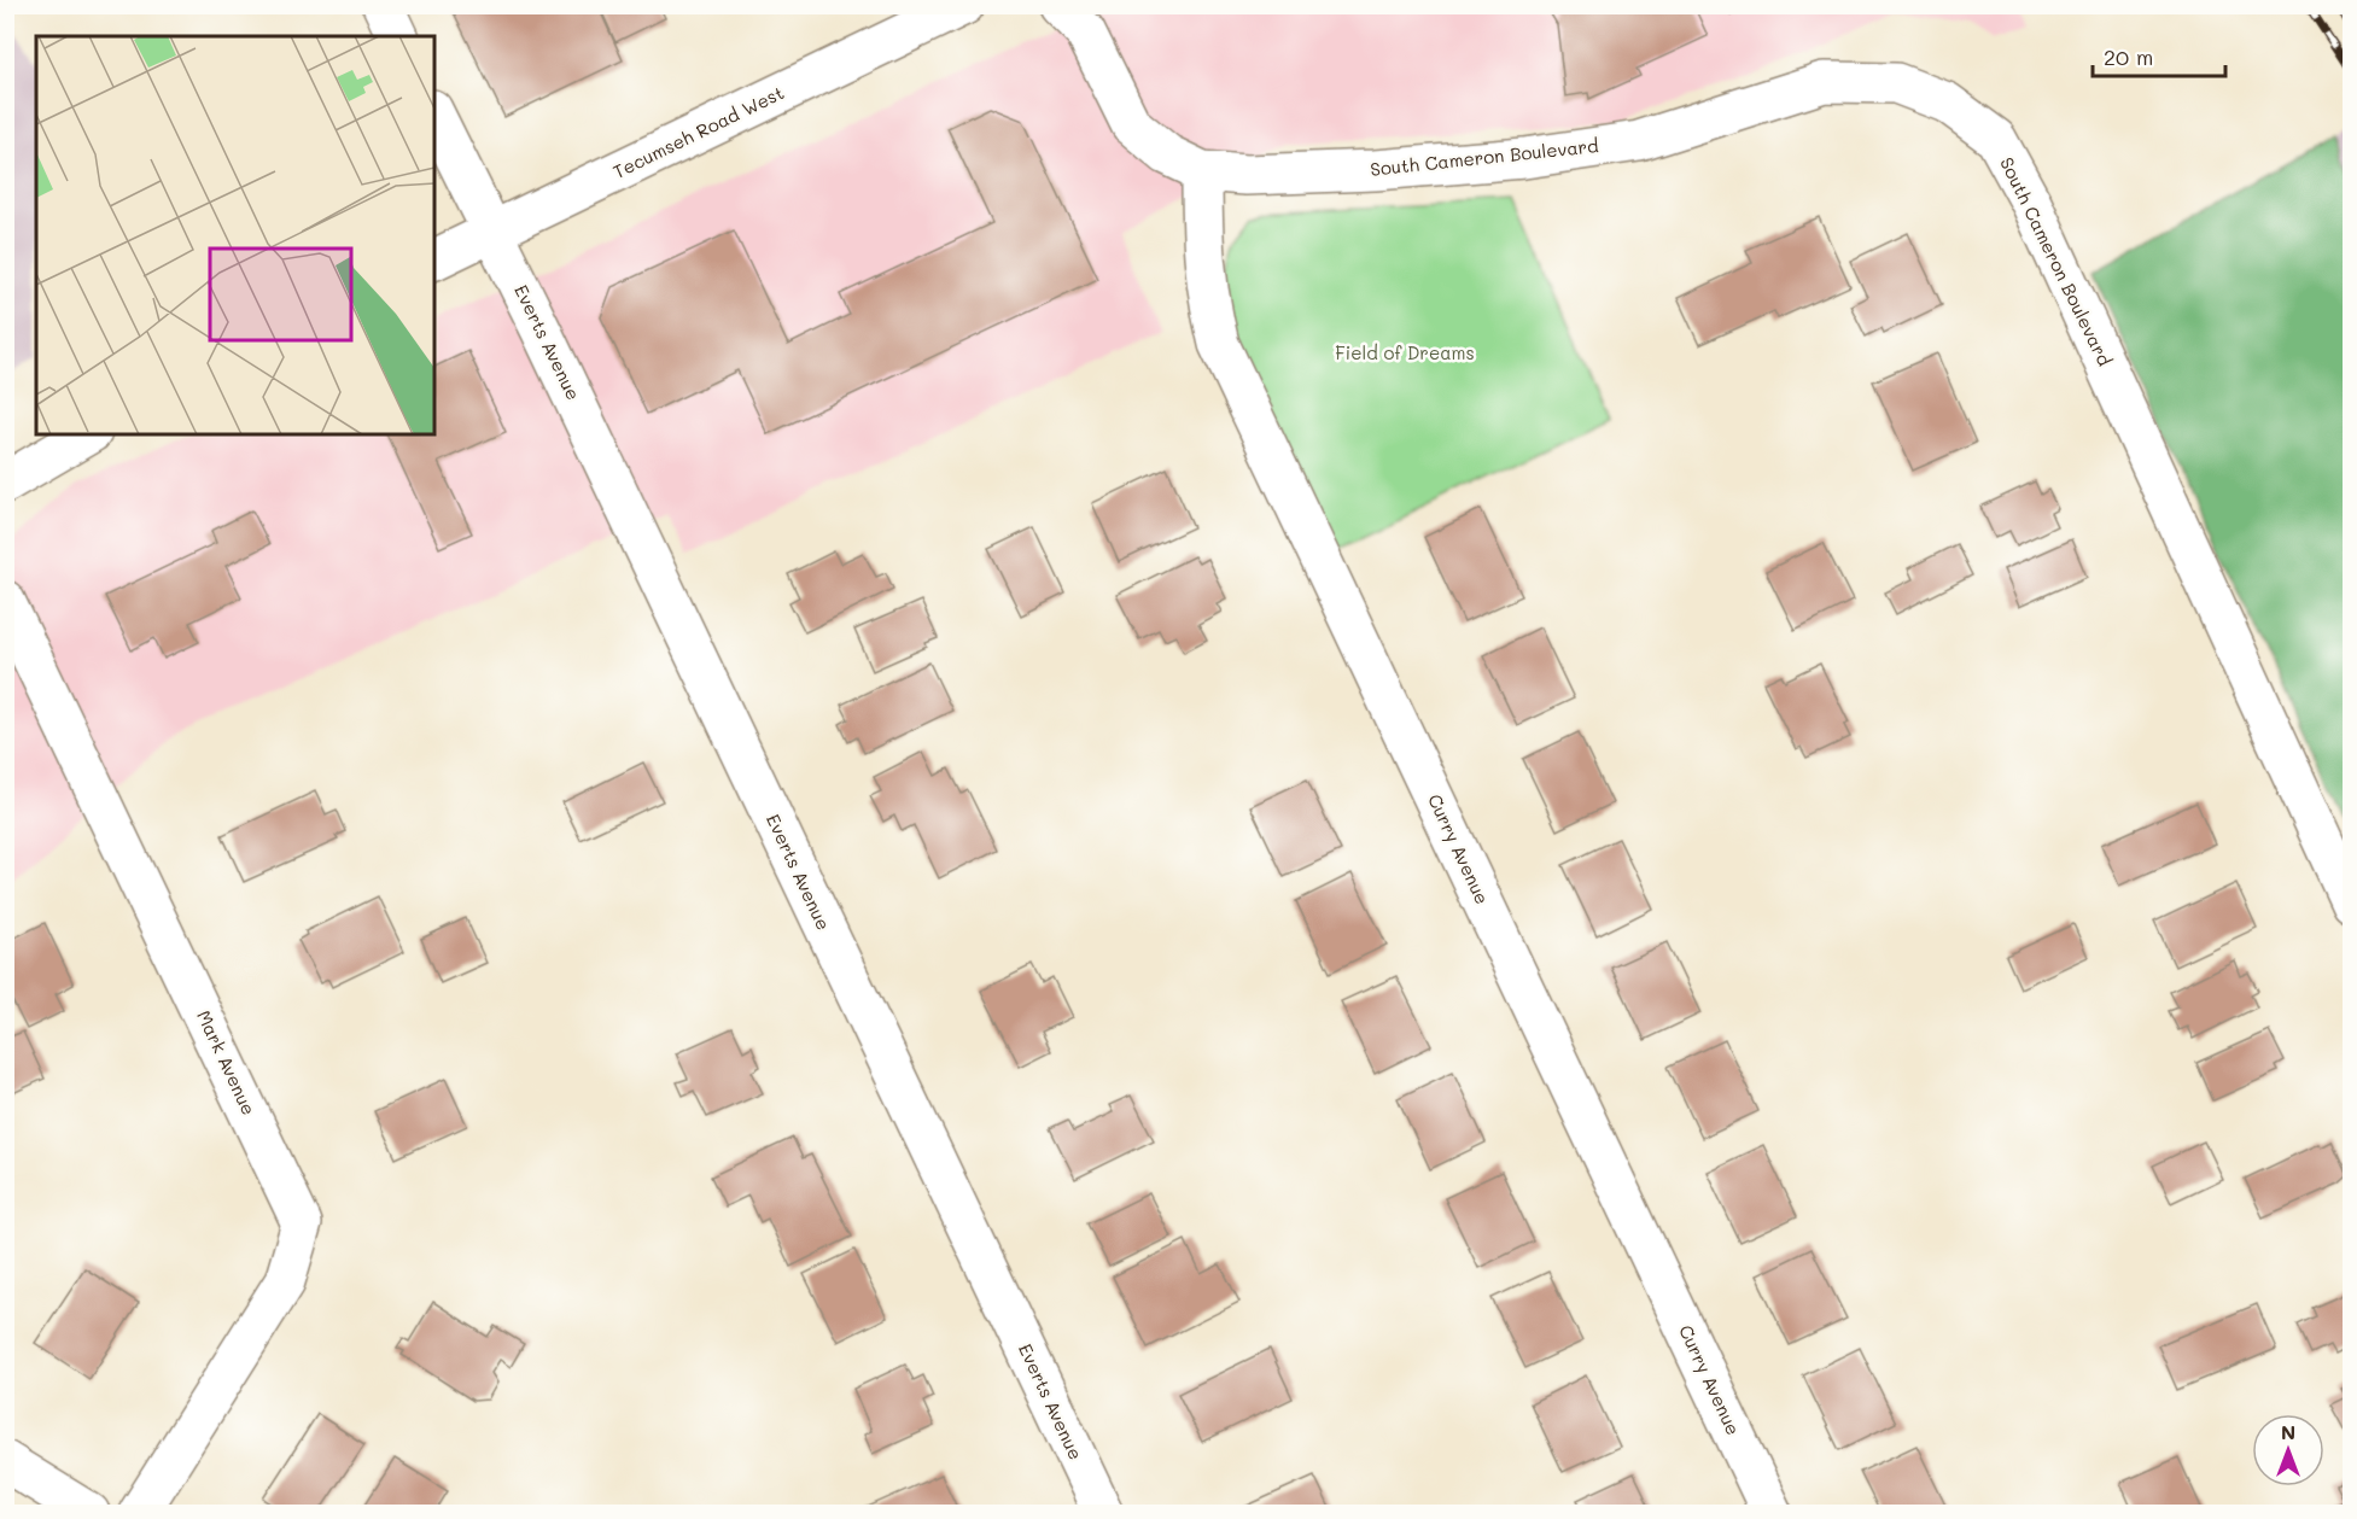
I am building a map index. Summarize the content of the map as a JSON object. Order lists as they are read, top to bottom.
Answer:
{
  "streets": {
    "street": [
      "Tecumseh Road West",
      "South Cameron Boulevard",
      "Everts Avenue",
      "Curry Avenue",
      "Mark Avenue"
    ]
  },
  "crossings": [
    ["Tecumseh Road West", "Everts Avenue"],
    ["South Cameron Boulevard", "Curry Avenue"]
  ],
  "parks": ["Field of Dreams"],
  "scale_bar": "20 m",
  "north": "top"
}
